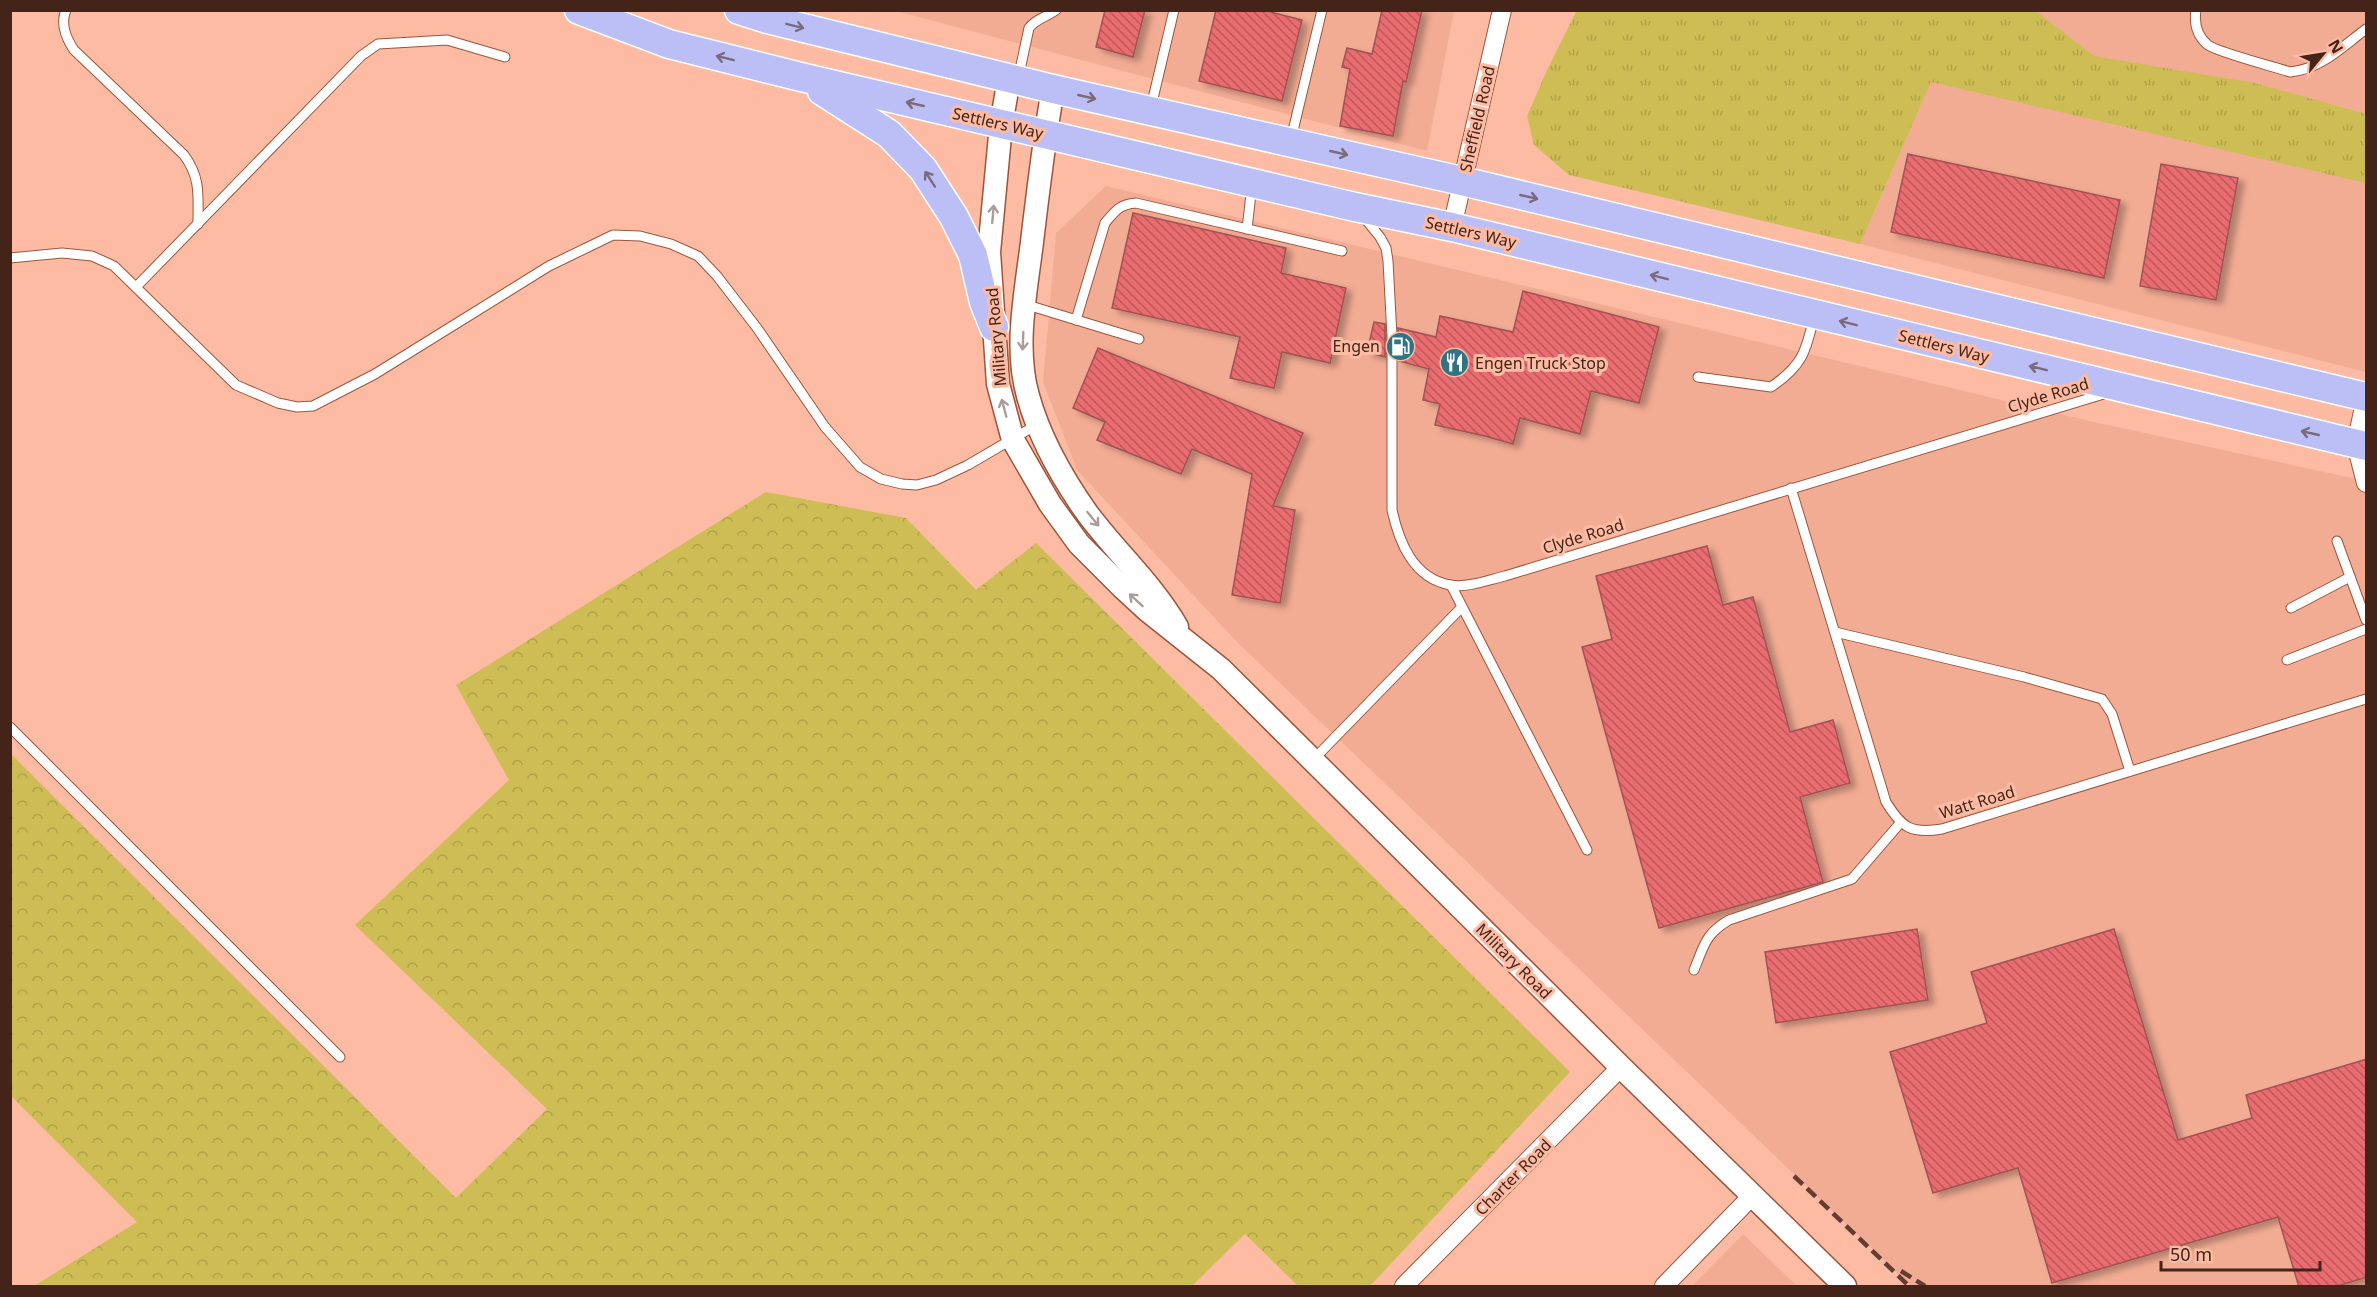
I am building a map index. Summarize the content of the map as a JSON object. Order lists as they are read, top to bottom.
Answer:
{
  "streets": {
    "main road": ["Settlers Way"],
    "street": ["Sheffield Road", "Military Road", "Charter Road"],
    "lane": ["Clyde Road", "Watt Road"]
  },
  "crossings": [
    ["Sheffield Road", "Settlers Way"],
    ["Settlers Way", "Military Road"],
    ["Settlers Way", "Clyde Road"],
    ["Military Road", "Charter Road"]
  ],
  "places": {
    "fuel station": ["Engen"],
    "restaurant": ["Engen Truck Stop"]
  },
  "scale_bar": "50 m",
  "north": "top right"
}
